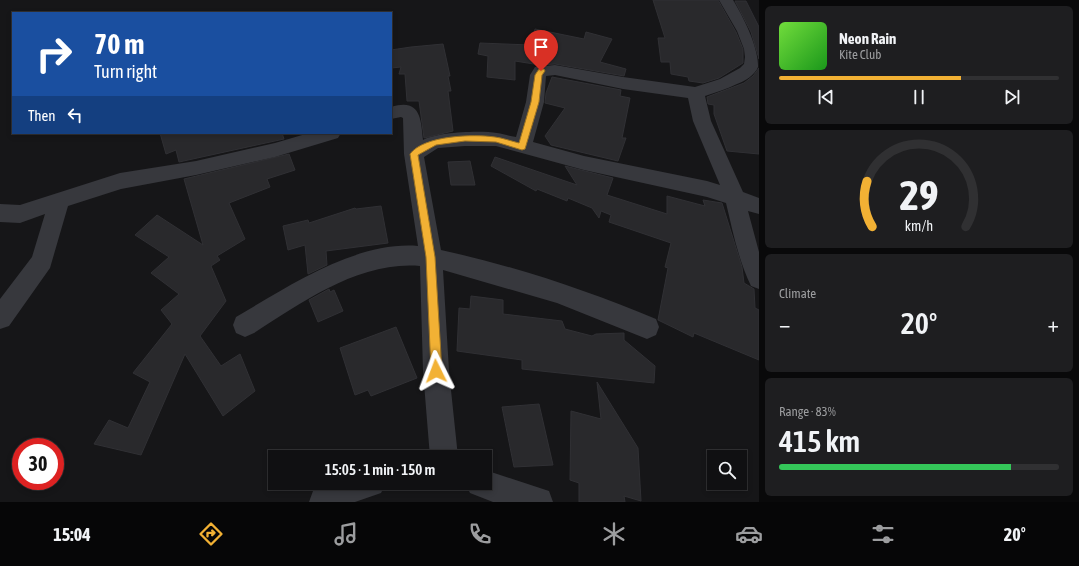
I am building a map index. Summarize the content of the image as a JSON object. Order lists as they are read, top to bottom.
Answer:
{
  "page": {
    "turn": ["70 m", "Turn right"],
    "song": ["Neon Rain", "Kite Club"],
    "then": "Then",
    "tile": [
      "Climate",
      ["Range · 83%", "415 km"]
    ],
    "heat": ["−", "20°", "+"],
    "limit": "30",
    "trip": "15:05 · 1 min · 150 m",
    "tabs": ["15:04", "20°"],
    "gauge": ["29", "km/h"]
  }
}
